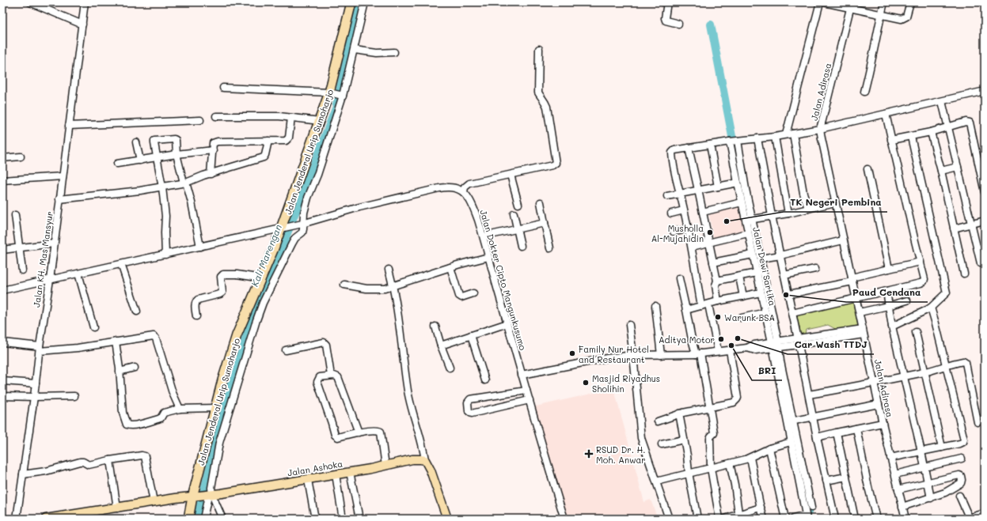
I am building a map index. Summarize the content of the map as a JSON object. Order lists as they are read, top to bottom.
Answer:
{
  "streets": {
    "highway": ["Jalan Jenderal Urip Sumoharjo"],
    "main road": ["Jalan Ashoka"],
    "street": [
      "Jalan Adirasa",
      "Jalan KH. Mas Mansyur",
      "Jalan Dewi Sartika",
      "Jalan Dokter Cipto Mangunkusumo"
    ]
  },
  "crossings": [
    ["Jalan Jenderal Urip Sumoharjo", "Jalan Ashoka"]
  ],
  "water": ["Kali Marengan"],
  "places": {
    "other": [
      "TK Negeri Pembina",
      "Musholla Al-Mujahidin",
      "Paud Cendana",
      "Warunk BSA",
      "Car Wash TTDJ",
      "Aditya Motor",
      "BRI",
      "Family Nur Hotel and Restaurant",
      "Masjid Riyadhus Sholihin"
    ],
    "health": ["RSUD Dr. H. Moh. Anwar"]
  }
}
